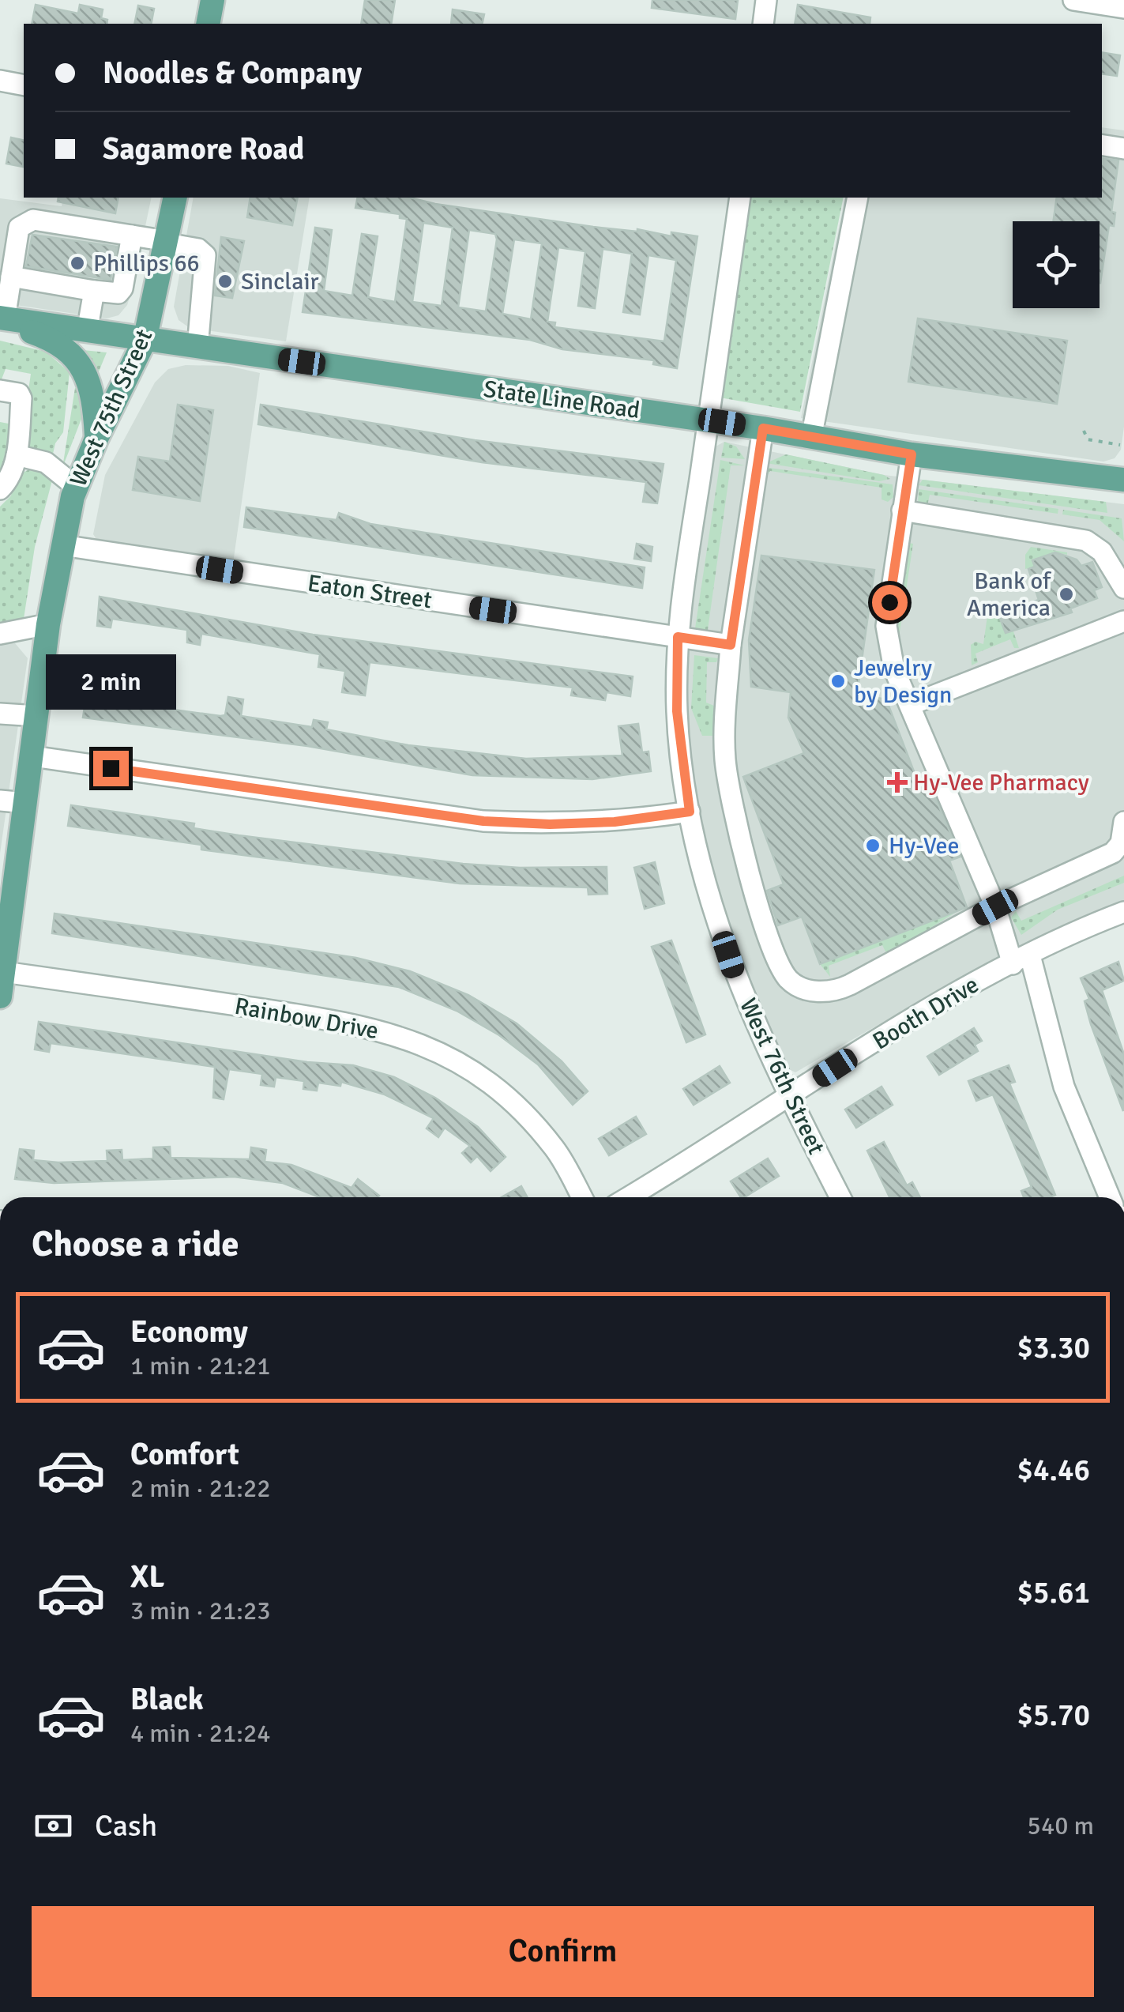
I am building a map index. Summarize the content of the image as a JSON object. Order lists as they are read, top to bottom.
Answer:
{
  "streets": {
    "main road": ["State Line Road", "West 75th Street"],
    "street": [
      "Eaton Street",
      "Booth Drive",
      "Rainbow Drive",
      "West 76th Street"
    ]
  },
  "crossings": [
    ["State Line Road", "West 75th Street"],
    ["State Line Road", "West 76th Street"],
    ["West 75th Street", "Eaton Street"],
    ["West 75th Street", "Rainbow Drive"],
    ["Eaton Street", "West 76th Street"],
    ["Booth Drive", "West 76th Street"]
  ],
  "places": {
    "other": [
      "Phillips 66",
      "Sinclair",
      "Bank of America",
      "Jewelry by Design",
      "Hy-Vee"
    ],
    "health": ["Hy-Vee Pharmacy"]
  },
  "page": {
    "banner": ["Noodles & Company", "Sagamore Road"],
    "bubble": "2 min",
    "heading": "Choose a ride",
    "list": [
      {
        "name": "Economy",
        "note": "1 min · 21:21",
        "value": "$3.30"
      },
      {
        "name": "Comfort",
        "note": "2 min · 21:22",
        "value": "$4.46"
      },
      {
        "name": "XL",
        "note": "3 min · 21:23",
        "value": "$5.61"
      },
      {
        "name": "Black",
        "note": "4 min · 21:24",
        "value": "$5.70"
      }
    ],
    "pay": ["Cash", "540 m"],
    "buttons": "Confirm"
  }
}
